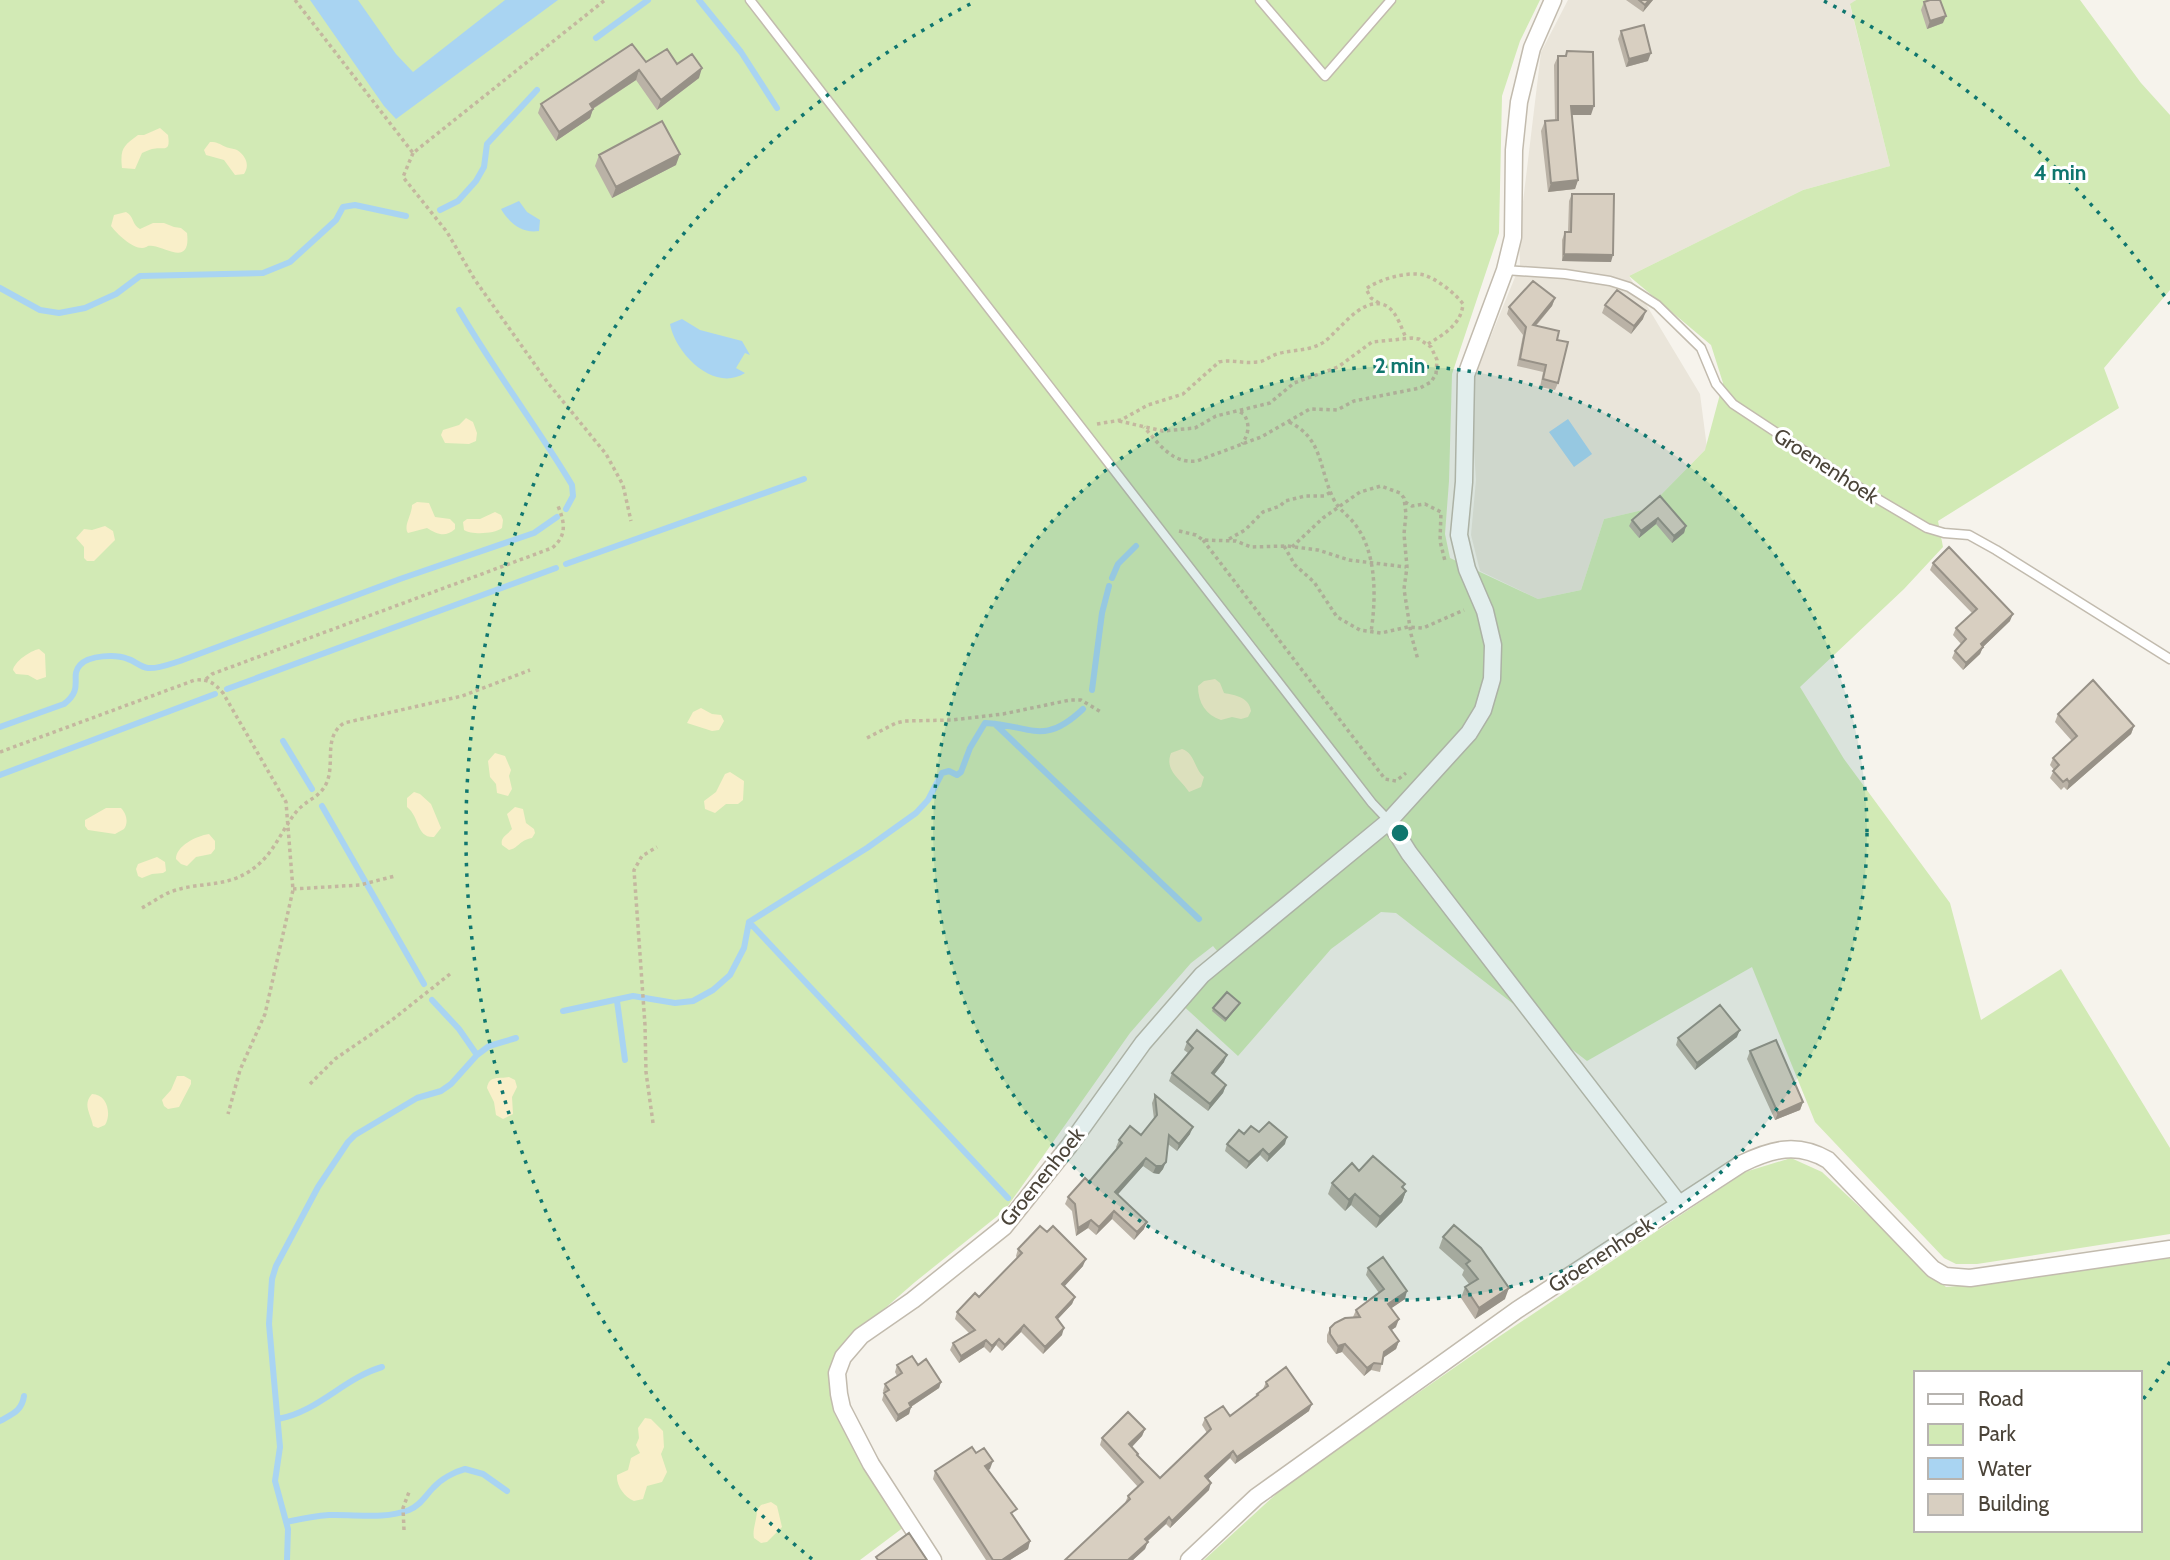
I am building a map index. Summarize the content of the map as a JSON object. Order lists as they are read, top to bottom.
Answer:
{
  "streets": {
    "street": ["Groenenhoek"]
  },
  "legend": [
    "Road",
    "Park",
    "Water",
    "Building"
  ],
  "rings": ["4 min", "2 min"]
}
